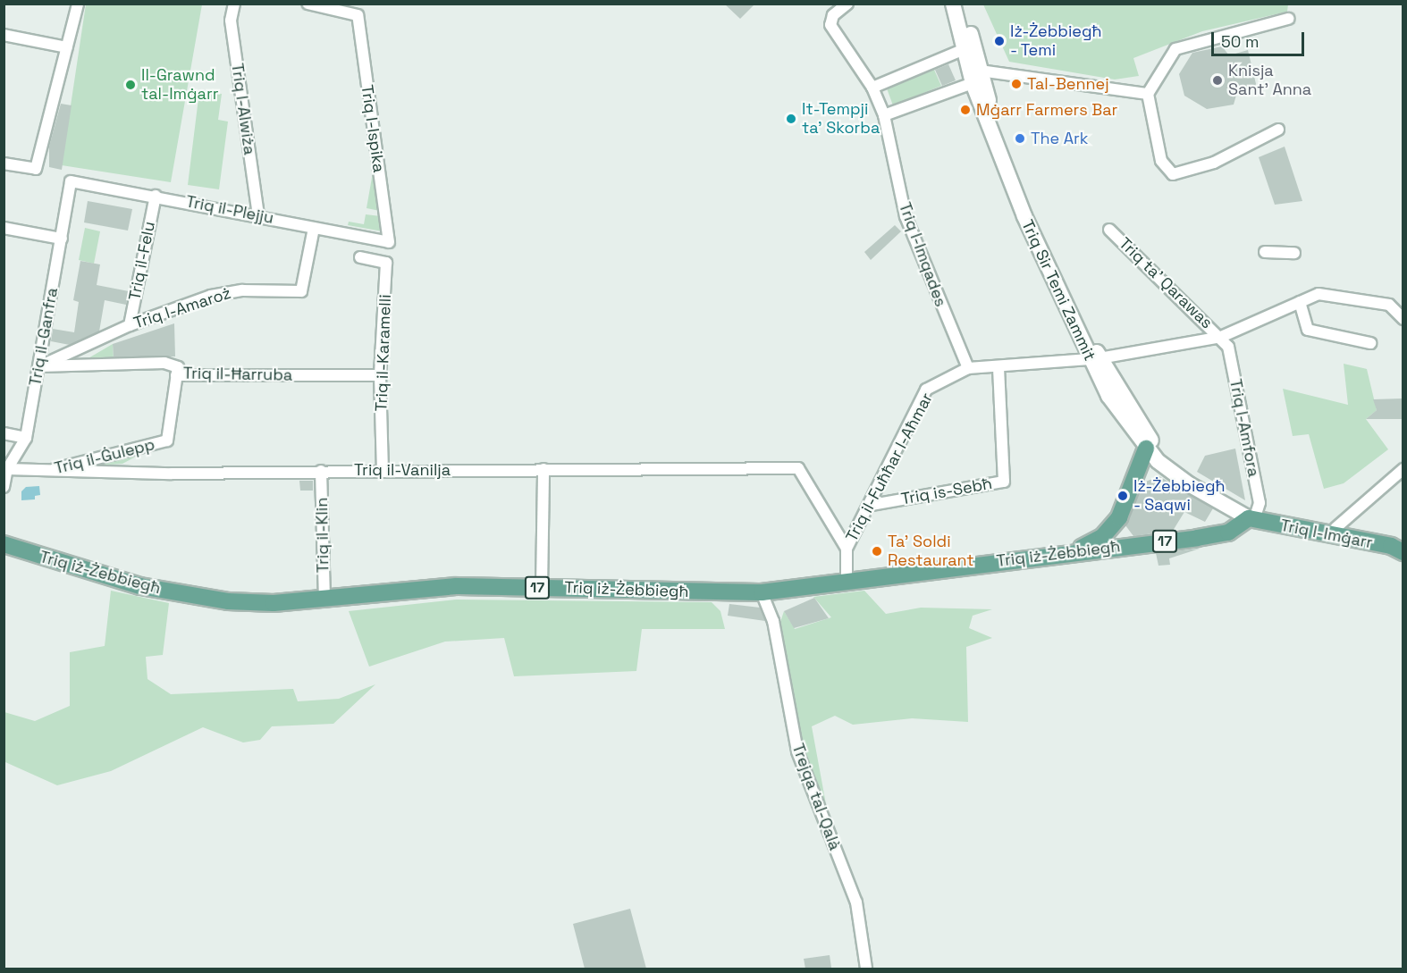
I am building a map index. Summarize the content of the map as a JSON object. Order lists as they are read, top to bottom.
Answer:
{
  "streets": {
    "main road": [
      "Triq Sir Temi Zammit",
      "Triq l-Imġarr",
      "17",
      "Triq iż-Żebbiegħ"
    ],
    "street": [
      "Triq l-Alwiża",
      "Triq l-Ispika",
      "Triq il-Plejju",
      "Triq l-Imqades",
      "Triq il-Felu",
      "Triq ta' Qarawas",
      "Triq l-Amaroż",
      "Triq il-Ganfra",
      "Triq il-Karamelli",
      "Triq il-Ħarruba",
      "Triq l-Amfora",
      "Triq il-Ġulepp",
      "Triq il-Fuħħar l-Aħmar",
      "Triq il-Vanilja",
      "Triq is-Sebħ",
      "Triq il-Klin",
      "Trejqa tal-Qalà"
    ]
  },
  "crossings": [
    ["Triq l-Alwiża", "Triq il-Plejju"],
    ["Triq l-Ispika", "Triq il-Plejju"],
    ["Triq il-Plejju", "Triq il-Felu"],
    ["Triq il-Plejju", "Triq l-Amaroż"],
    ["Triq il-Plejju", "Triq il-Ganfra"],
    ["Triq l-Imqades", "Triq il-Fuħħar l-Aħmar"],
    ["Triq il-Felu", "Triq l-Amaroż"],
    ["Triq ta' Qarawas", "Triq l-Amfora"],
    ["Triq ta' Qarawas", "Triq il-Fuħħar l-Aħmar"],
    ["Triq Sir Temi Zammit", "Triq l-Amfora"],
    ["Triq Sir Temi Zammit", "Triq il-Fuħħar l-Aħmar"],
    ["Triq Sir Temi Zammit", "Triq l-Imġarr"],
    ["Triq Sir Temi Zammit", "17"],
    ["Triq Sir Temi Zammit", "Triq iż-Żebbiegħ"],
    ["Triq l-Amaroż", "Triq il-Ganfra"],
    ["Triq l-Amaroż", "Triq il-Ħarruba"],
    ["Triq il-Ganfra", "Triq il-Ħarruba"],
    ["Triq il-Ganfra", "Triq il-Vanilja"],
    ["Triq il-Karamelli", "Triq il-Ħarruba"],
    ["Triq il-Karamelli", "Triq il-Vanilja"],
    ["Triq il-Ħarruba", "Triq il-Ġulepp"],
    ["Triq l-Amfora", "Triq il-Fuħħar l-Aħmar"],
    ["Triq l-Amfora", "Triq l-Imġarr"],
    ["Triq l-Amfora", "Triq iż-Żebbiegħ"],
    ["Triq il-Ġulepp", "Triq il-Vanilja"],
    ["Triq il-Fuħħar l-Aħmar", "Triq il-Vanilja"],
    ["Triq il-Fuħħar l-Aħmar", "Triq is-Sebħ"],
    ["Triq il-Vanilja", "Triq il-Klin"],
    ["Triq l-Imġarr", "Triq iż-Żebbiegħ"],
    ["Triq il-Klin", "Triq iż-Żebbiegħ"],
    ["17", "Triq iż-Żebbiegħ"],
    ["Triq iż-Żebbiegħ", "Trejqa tal-Qalà"]
  ],
  "places": [
    "Iż-Żebbiegħ - Temi",
    "Knisja Sant' Anna",
    "Tal-Bennej",
    "Il-Grawnd tal-Imġarr",
    "Mġarr Farmers Bar",
    "It-Tempji ta' Skorba",
    "The Ark",
    "Iż-Żebbiegħ - Saqwi",
    "Ta' Soldi Restaurant"
  ],
  "scale_bar": "50 m"
}
